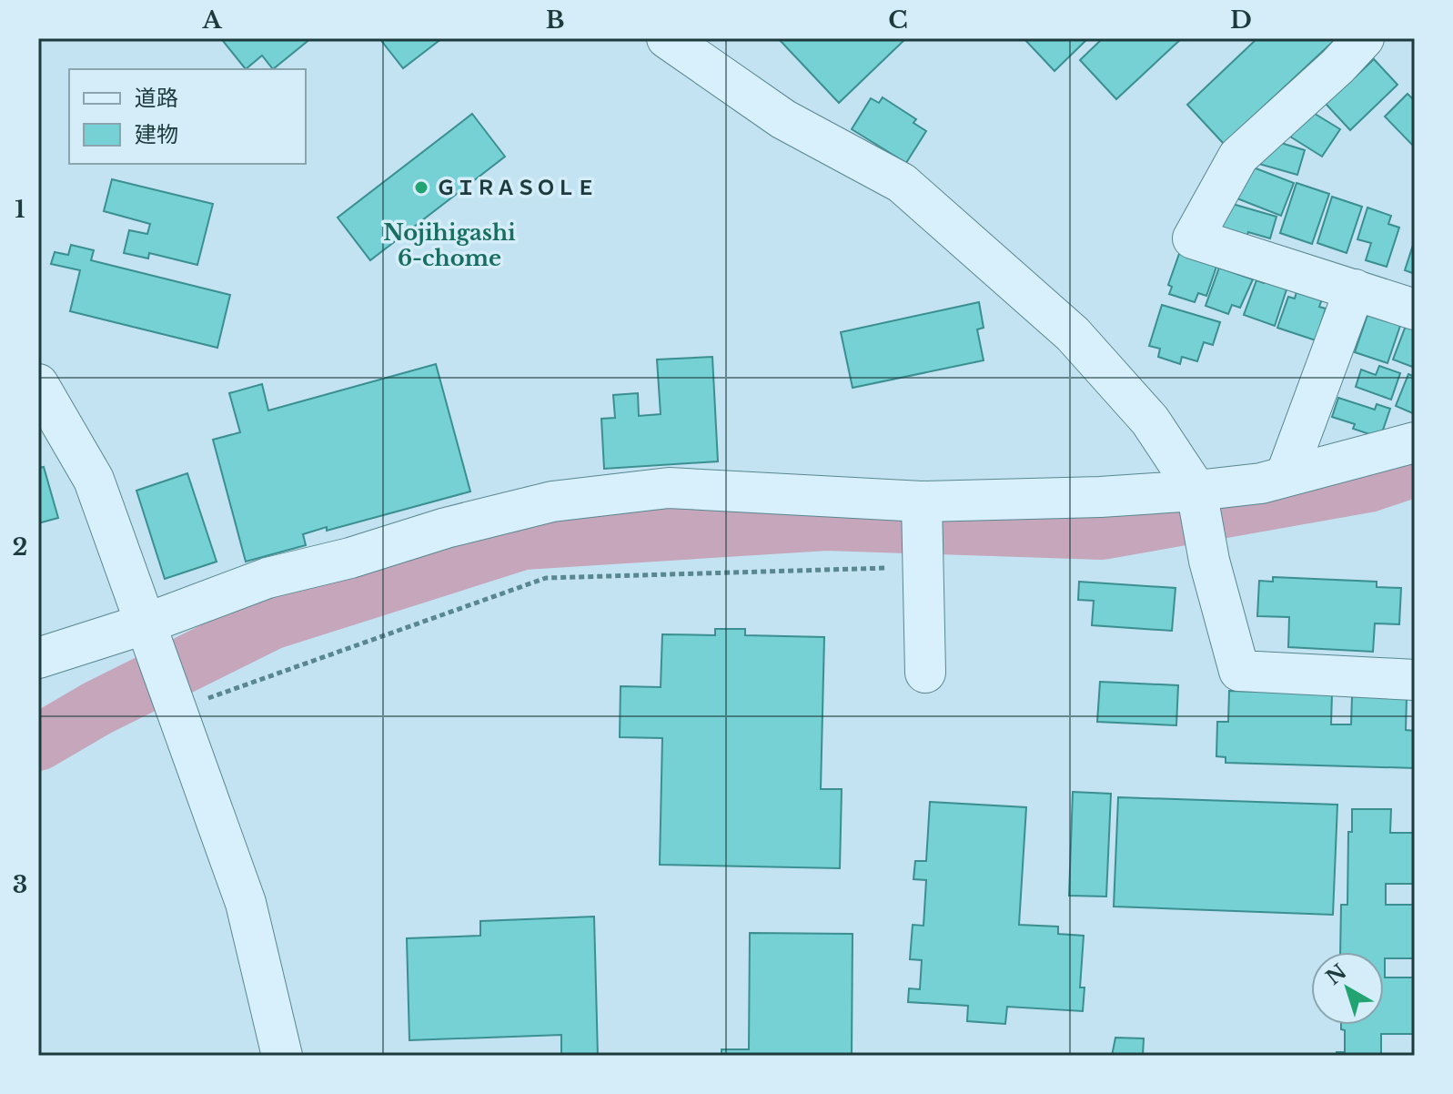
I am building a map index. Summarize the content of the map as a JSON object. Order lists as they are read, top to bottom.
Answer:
{
  "districts": ["Nojihigashi 6-chome"],
  "places": ["ＧＩＲＡＳＯＬＥ"],
  "legend": ["道路", "建物"],
  "north": "top left",
  "grid": {
    "columns": [
      "A",
      "B",
      "C",
      "D"
    ],
    "rows": ["1", "2", "3"]
  }
}
